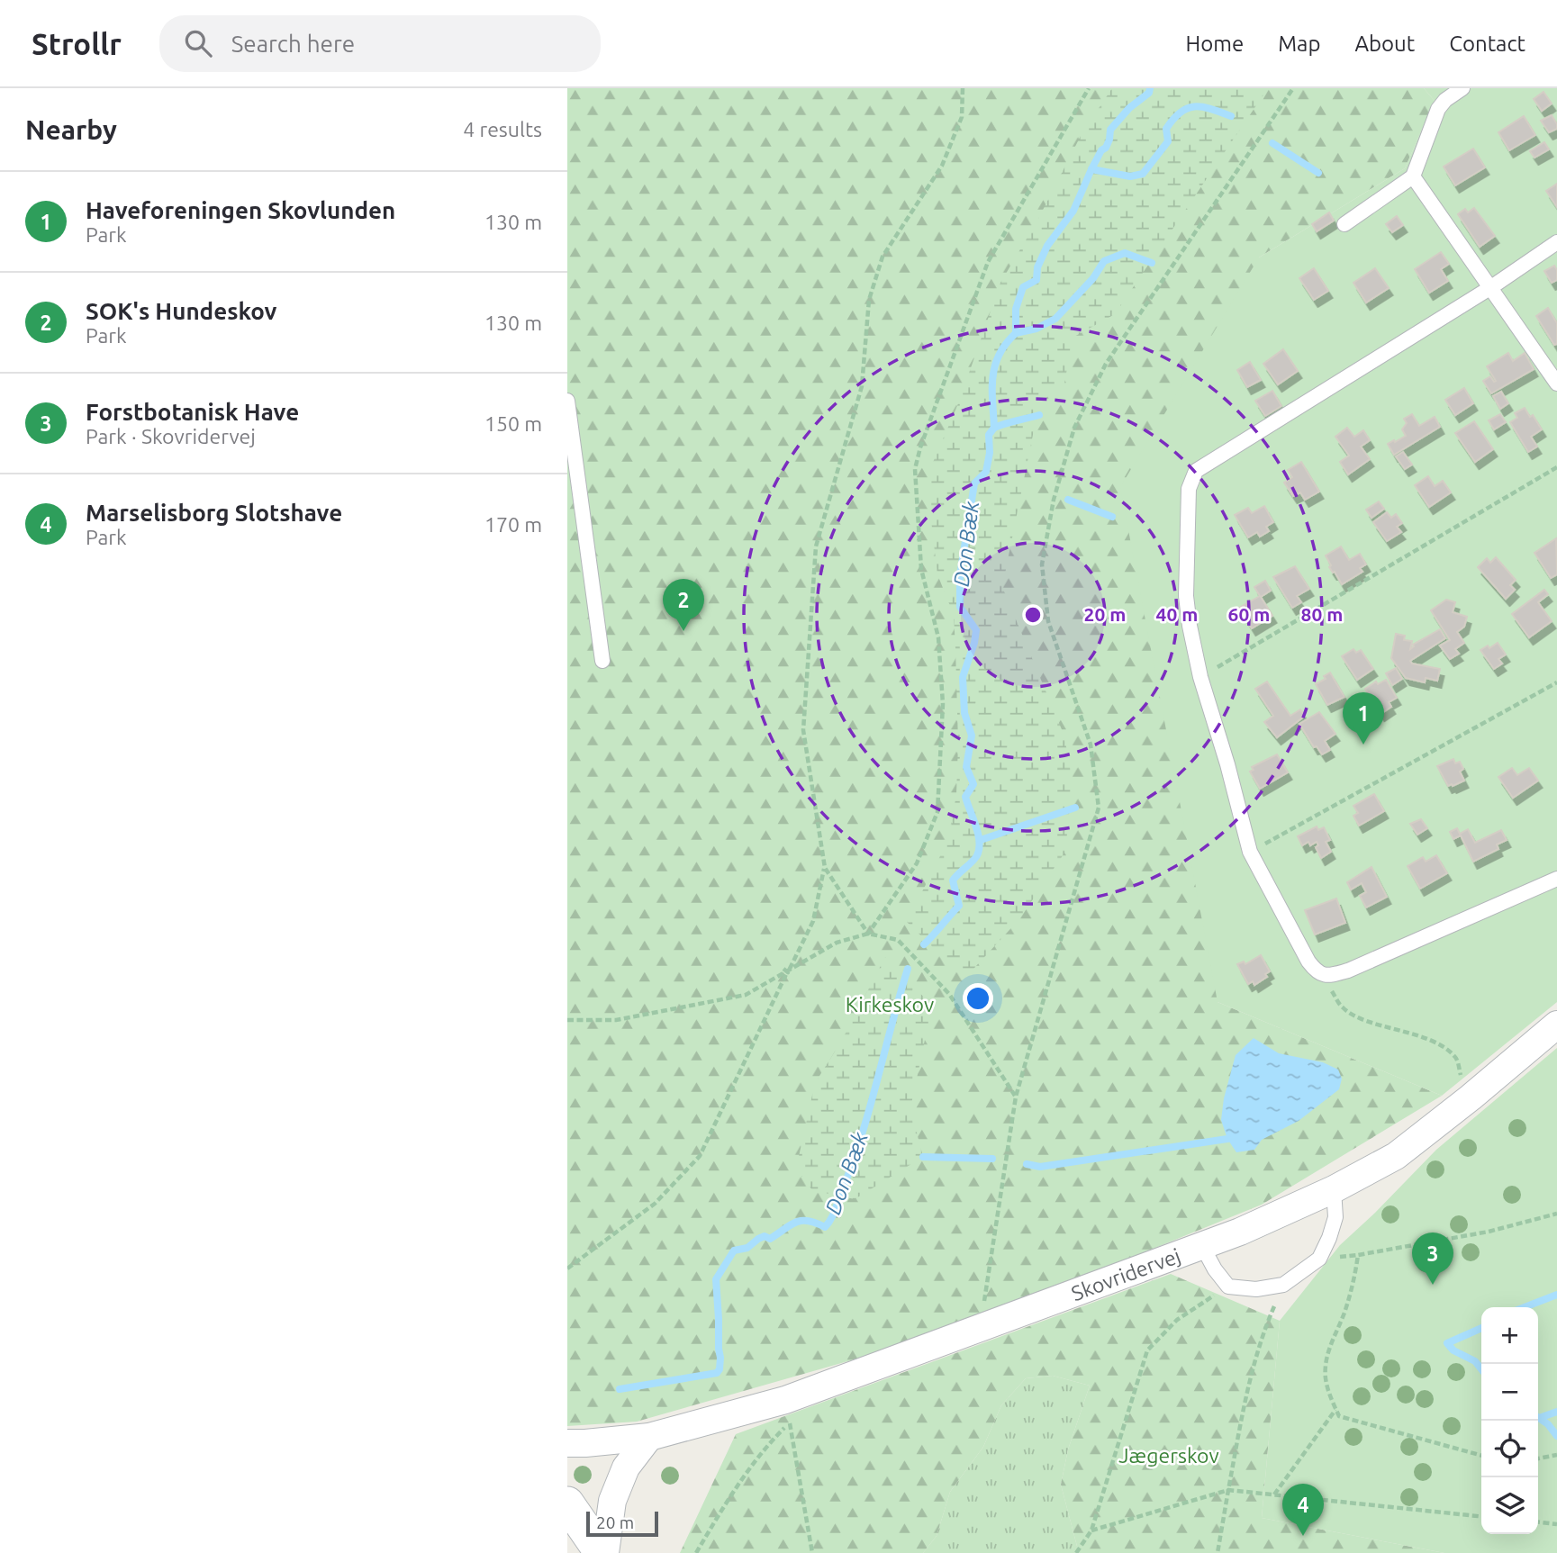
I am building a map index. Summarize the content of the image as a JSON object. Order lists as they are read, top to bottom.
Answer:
{
  "streets": {
    "street": ["Skovridervej"]
  },
  "water": ["Don Bæk"],
  "parks": ["Kirkeskov", "Jægerskov"],
  "scale_bar": "20 m",
  "page": {
    "header": "Strollr",
    "search": "Search here",
    "nav": [
      "Home",
      "Map",
      "About",
      "Contact"
    ],
    "heading": ["Nearby", "4 results"],
    "list": [
      {
        "mark": "1",
        "name": "Haveforeningen Skovlunden",
        "note": "Park",
        "value": "130 m"
      },
      {
        "mark": "2",
        "name": "SOK's Hundeskov",
        "note": "Park",
        "value": "130 m"
      },
      {
        "mark": "3",
        "name": "Forstbotanisk Have",
        "note": "Park · Skovridervej",
        "value": "150 m"
      },
      {
        "mark": "4",
        "name": "Marselisborg Slotshave",
        "note": "Park",
        "value": "170 m"
      }
    ],
    "pins": [
      "2",
      "1",
      "3",
      "4"
    ],
    "map_buttons": ["+", "−"],
    "scale": "20 m"
  },
  "rings": [
    "20 m",
    "40 m",
    "60 m",
    "80 m"
  ]
}
